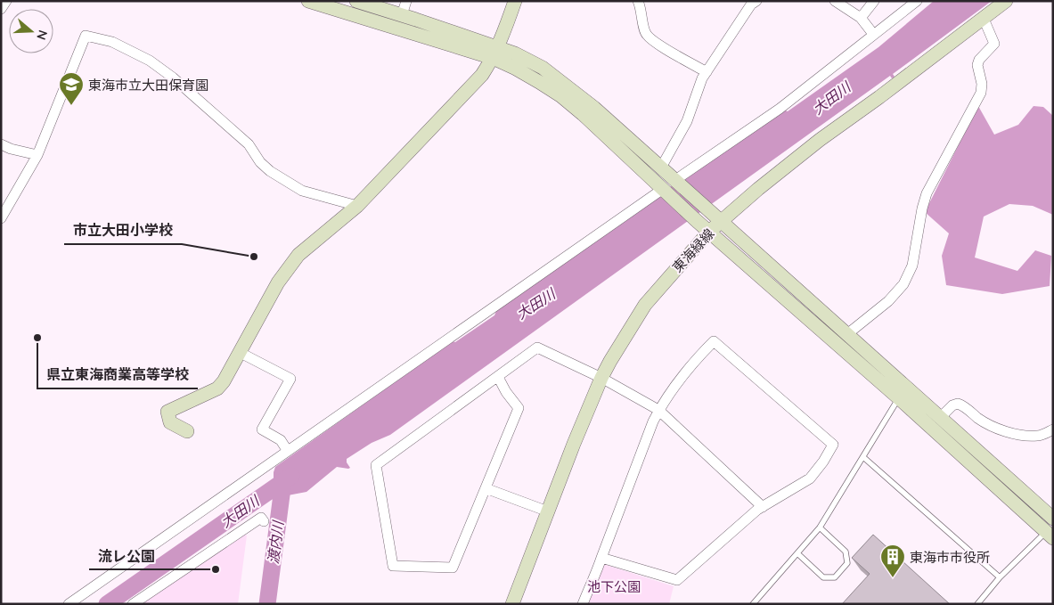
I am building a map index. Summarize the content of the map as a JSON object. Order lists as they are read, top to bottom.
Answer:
{
  "streets": {
    "street": ["東海緑線"]
  },
  "water": ["大田川", "渡内川"],
  "parks": ["池下公園"],
  "places": {
    "school or university": ["東海市立大田保育園"],
    "other": ["市立大田小学校", "県立東海商業高等学校", "流レ公園"],
    "building": ["東海市市役所"]
  },
  "north": "right"
}
